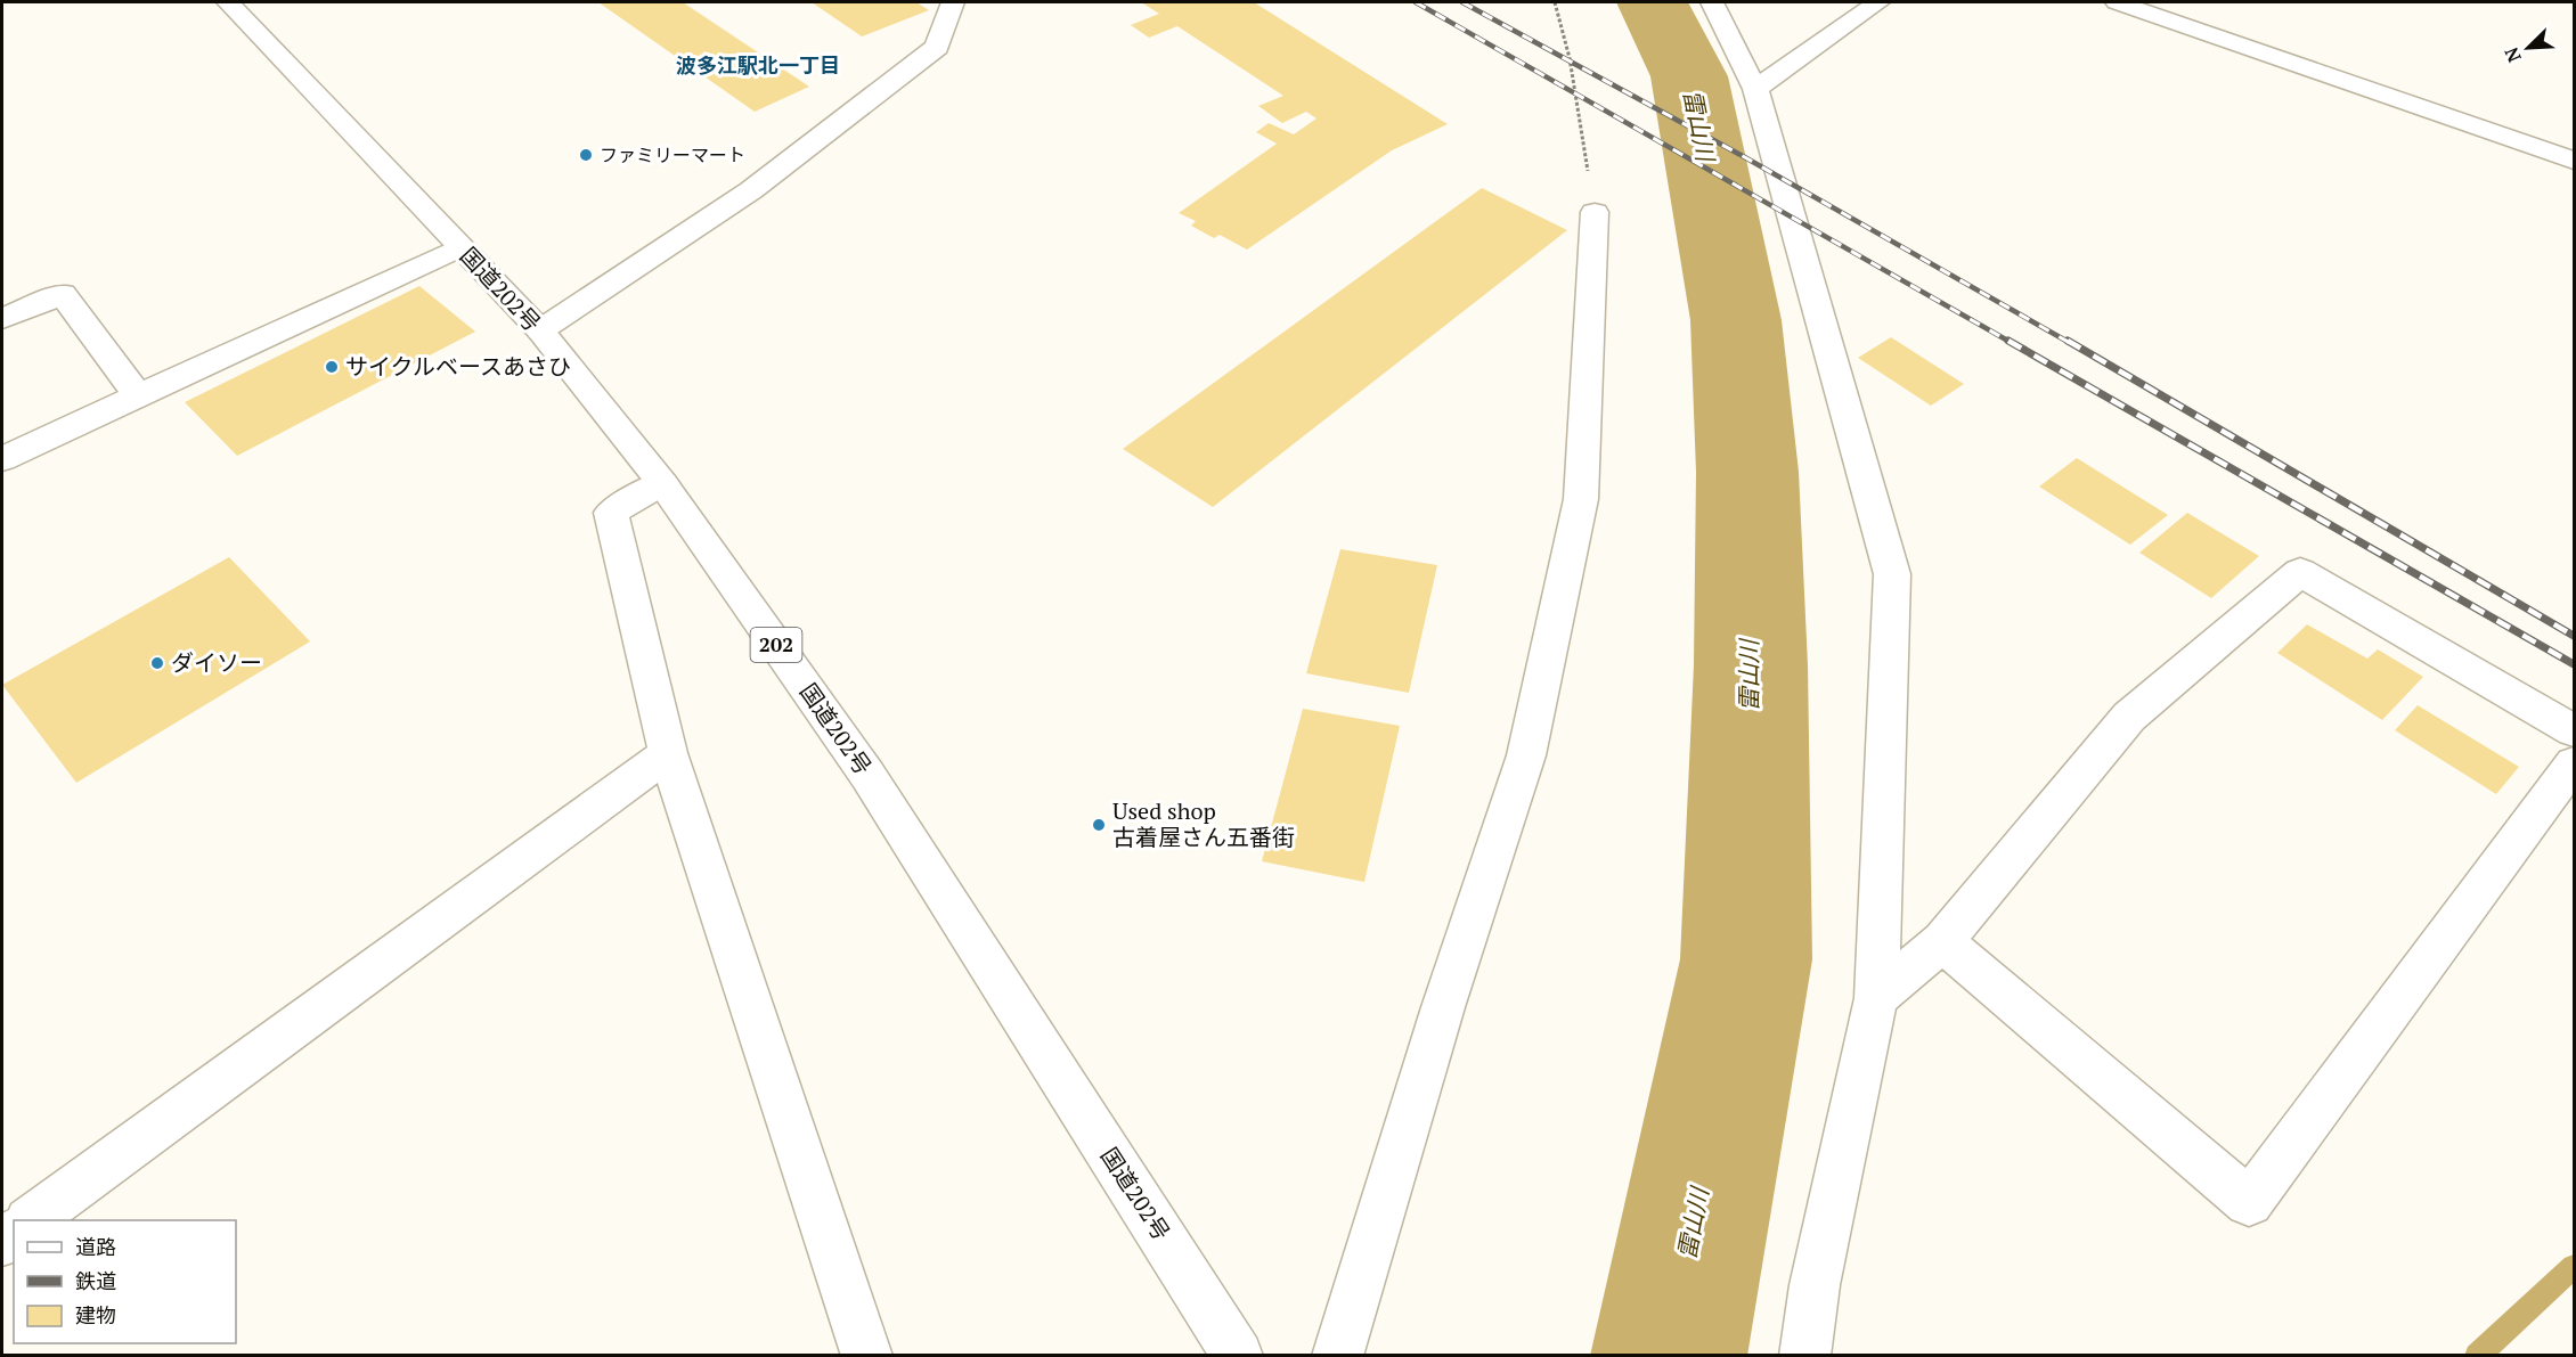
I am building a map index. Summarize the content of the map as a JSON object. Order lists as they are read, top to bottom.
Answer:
{
  "streets": {
    "main road": ["国道202号", "202"]
  },
  "districts": ["波多江駅北一丁目"],
  "water": ["雷山川"],
  "places": [
    "ファミリーマート",
    "サイクルベースあさひ",
    "ダイソー",
    "Used shop 古着屋さん五番街"
  ],
  "legend": ["道路", "鉄道", "建物"],
  "north": "bottom left"
}
